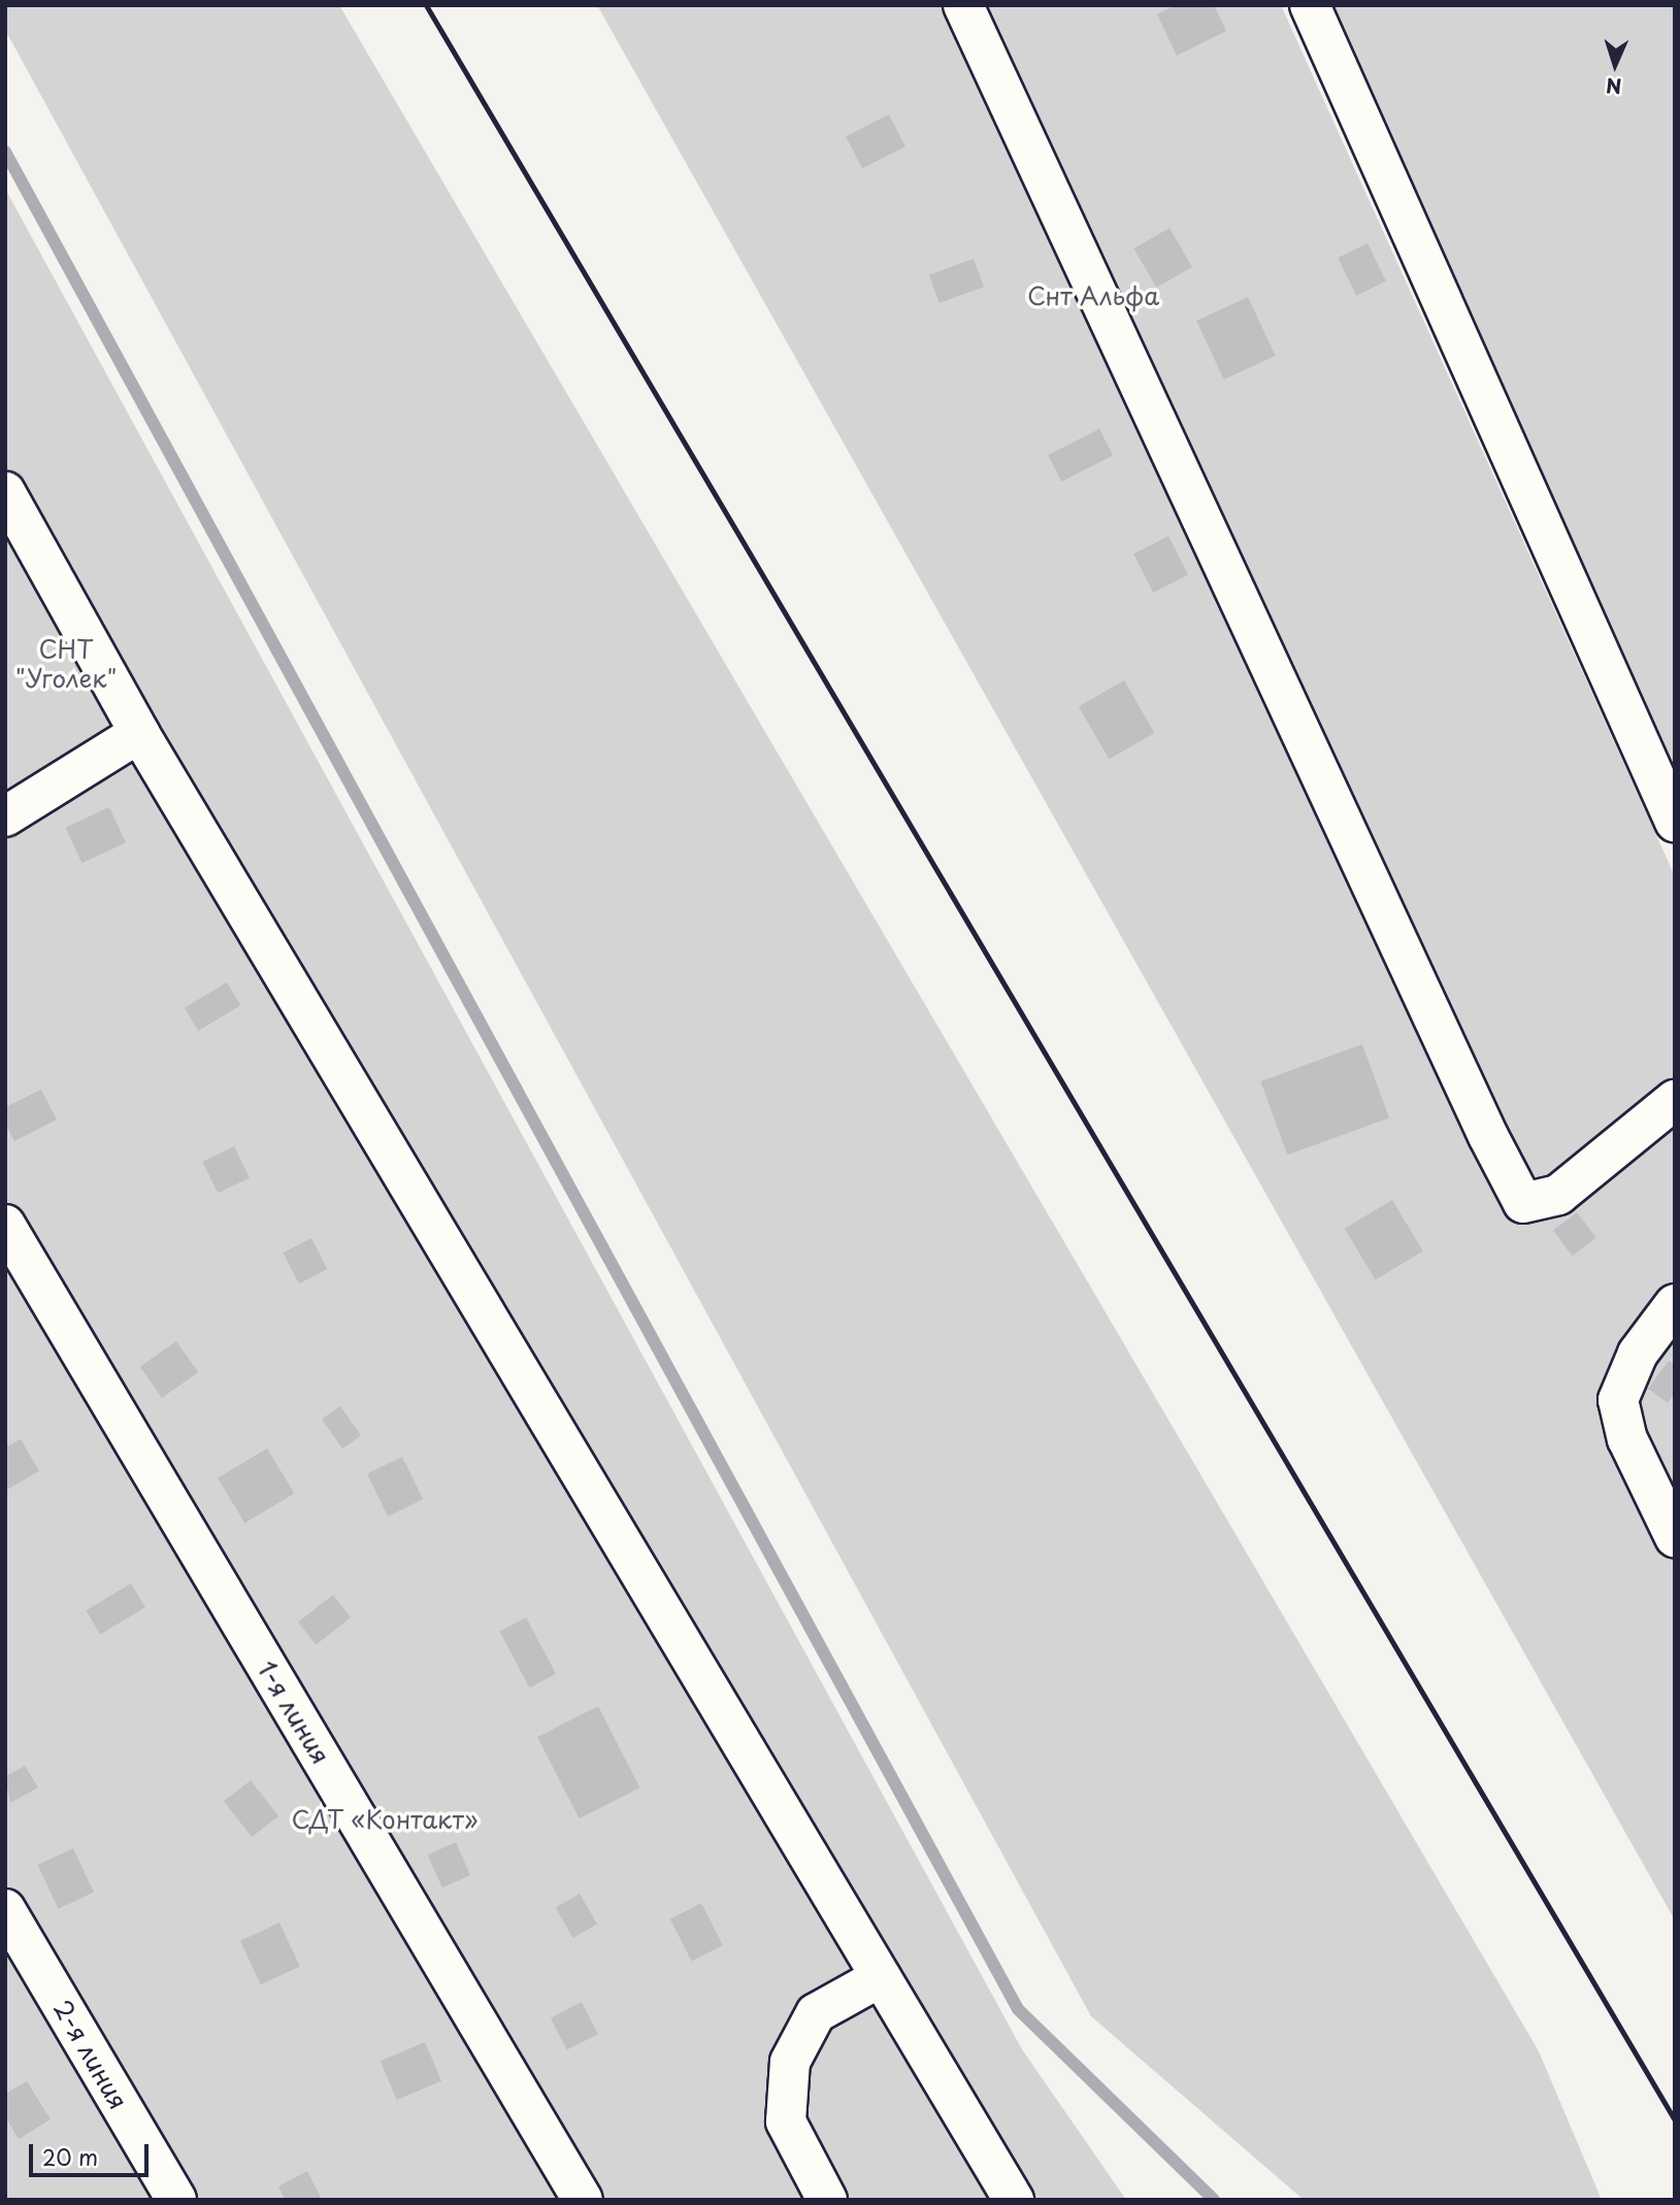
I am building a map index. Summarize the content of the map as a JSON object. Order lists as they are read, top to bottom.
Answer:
{
  "streets": {
    "street": ["1-я линия", "2-я линия"]
  },
  "parks": ["Снт Альфа", "СНТ \"Уголек\"", "СДТ «Контакт»"],
  "scale_bar": "20 m",
  "north": "bottom"
}
